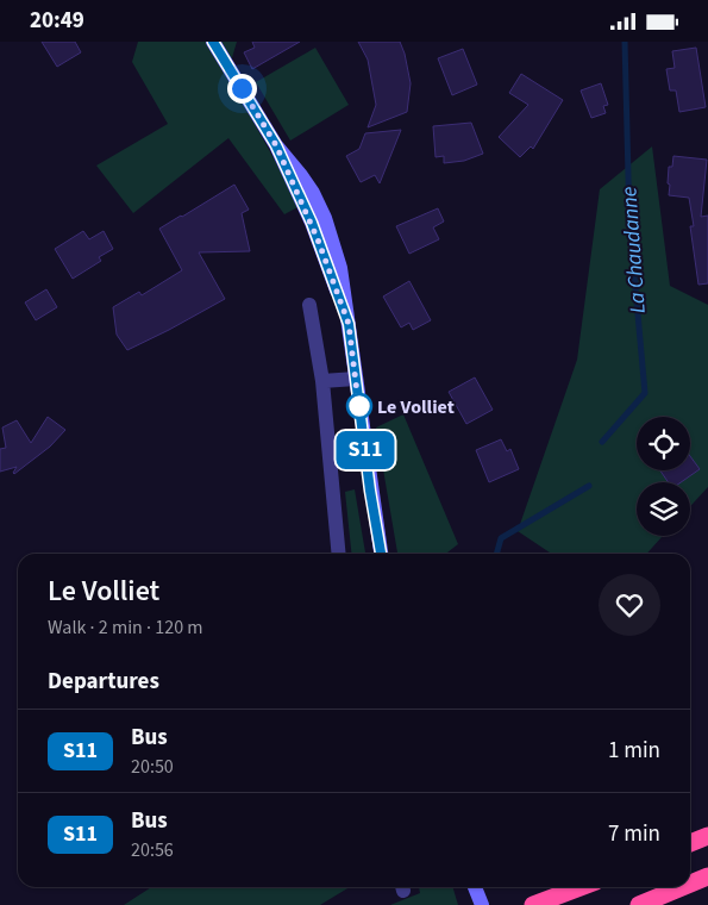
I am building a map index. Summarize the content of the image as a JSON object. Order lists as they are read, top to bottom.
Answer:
{
  "water": ["La Chaudanne"],
  "places": ["Le Volliet"],
  "lines": ["bus line S11"],
  "page": {
    "status": "20:49",
    "on_map": "S11",
    "heading": [
      ["Le Volliet", "Walk · 2 min · 120 m"],
      "Departures"
    ],
    "list": [
      {
        "mark": "S11",
        "name": "Bus",
        "note": "20:50",
        "value": "1 min"
      },
      {
        "mark": "S11",
        "name": "Bus",
        "note": "20:56",
        "value": "7 min"
      }
    ]
  }
}
